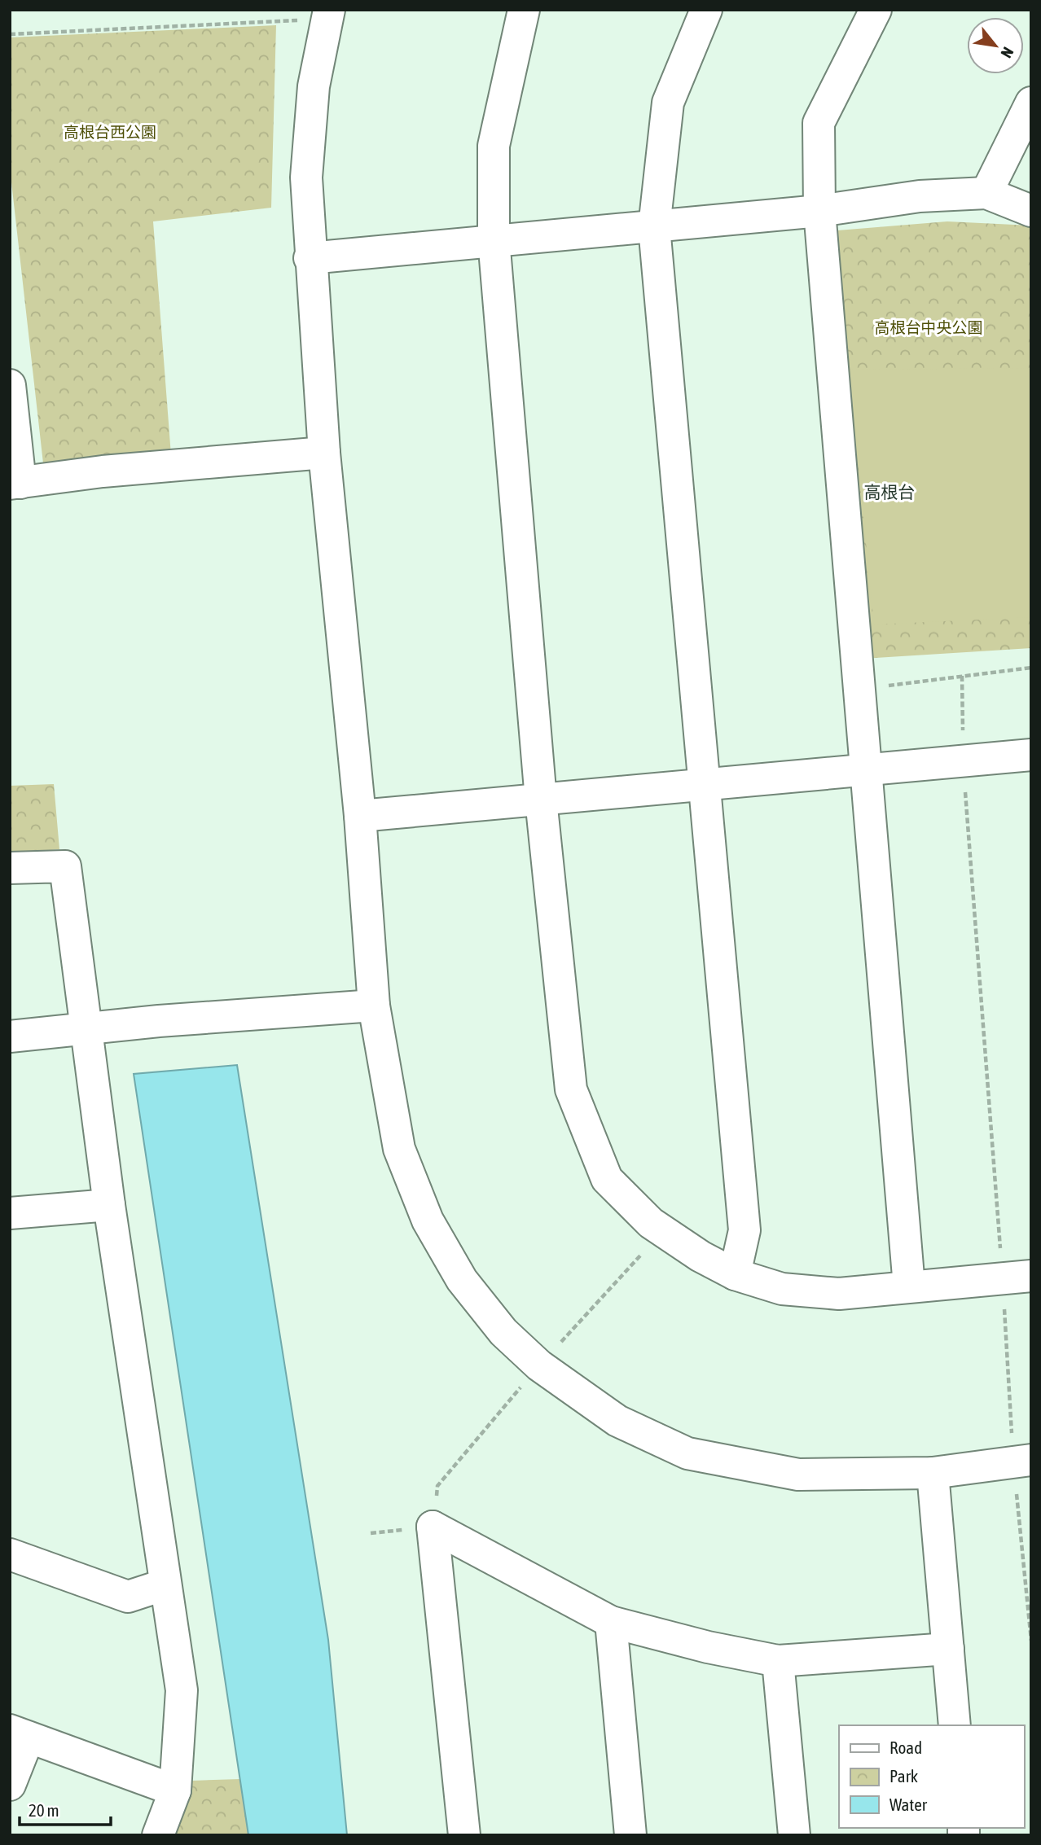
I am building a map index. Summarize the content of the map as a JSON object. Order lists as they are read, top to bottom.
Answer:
{
  "districts": ["高根台"],
  "parks": ["高根台西公園", "高根台中央公園"],
  "legend": ["Road", "Park", "Water"],
  "scale_bar": "20 m",
  "north": "bottom right"
}
